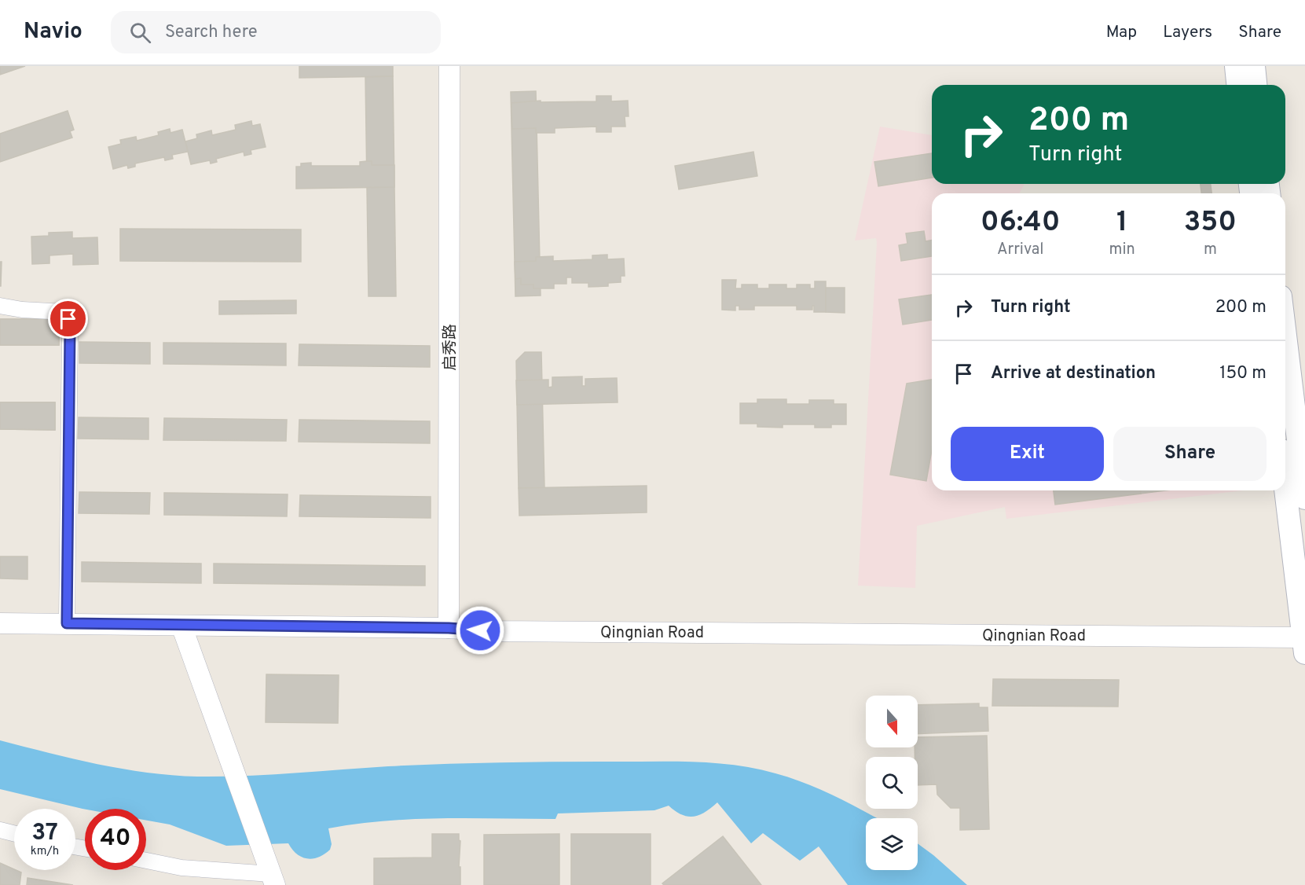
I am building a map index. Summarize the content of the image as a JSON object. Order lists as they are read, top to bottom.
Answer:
{
  "streets": {
    "street": ["启秀路", "Qingnian Road"]
  },
  "crossings": [
    ["启秀路", "Qingnian Road"]
  ],
  "north": "bottom",
  "page": {
    "header": "Navio",
    "search": "Search here",
    "nav": ["Map", "Layers", "Share"],
    "turn": ["200 m", "Turn right"],
    "eta": [
      "06:40",
      "Arrival",
      "1",
      "min",
      "350",
      "m"
    ],
    "list": [
      {
        "name": "Turn right",
        "value": "200 m"
      },
      {
        "name": "Arrive at destination",
        "value": "150 m"
      }
    ],
    "buttons": ["Exit", "Share"],
    "speed": "37 km/h",
    "limit": "40"
  }
}
